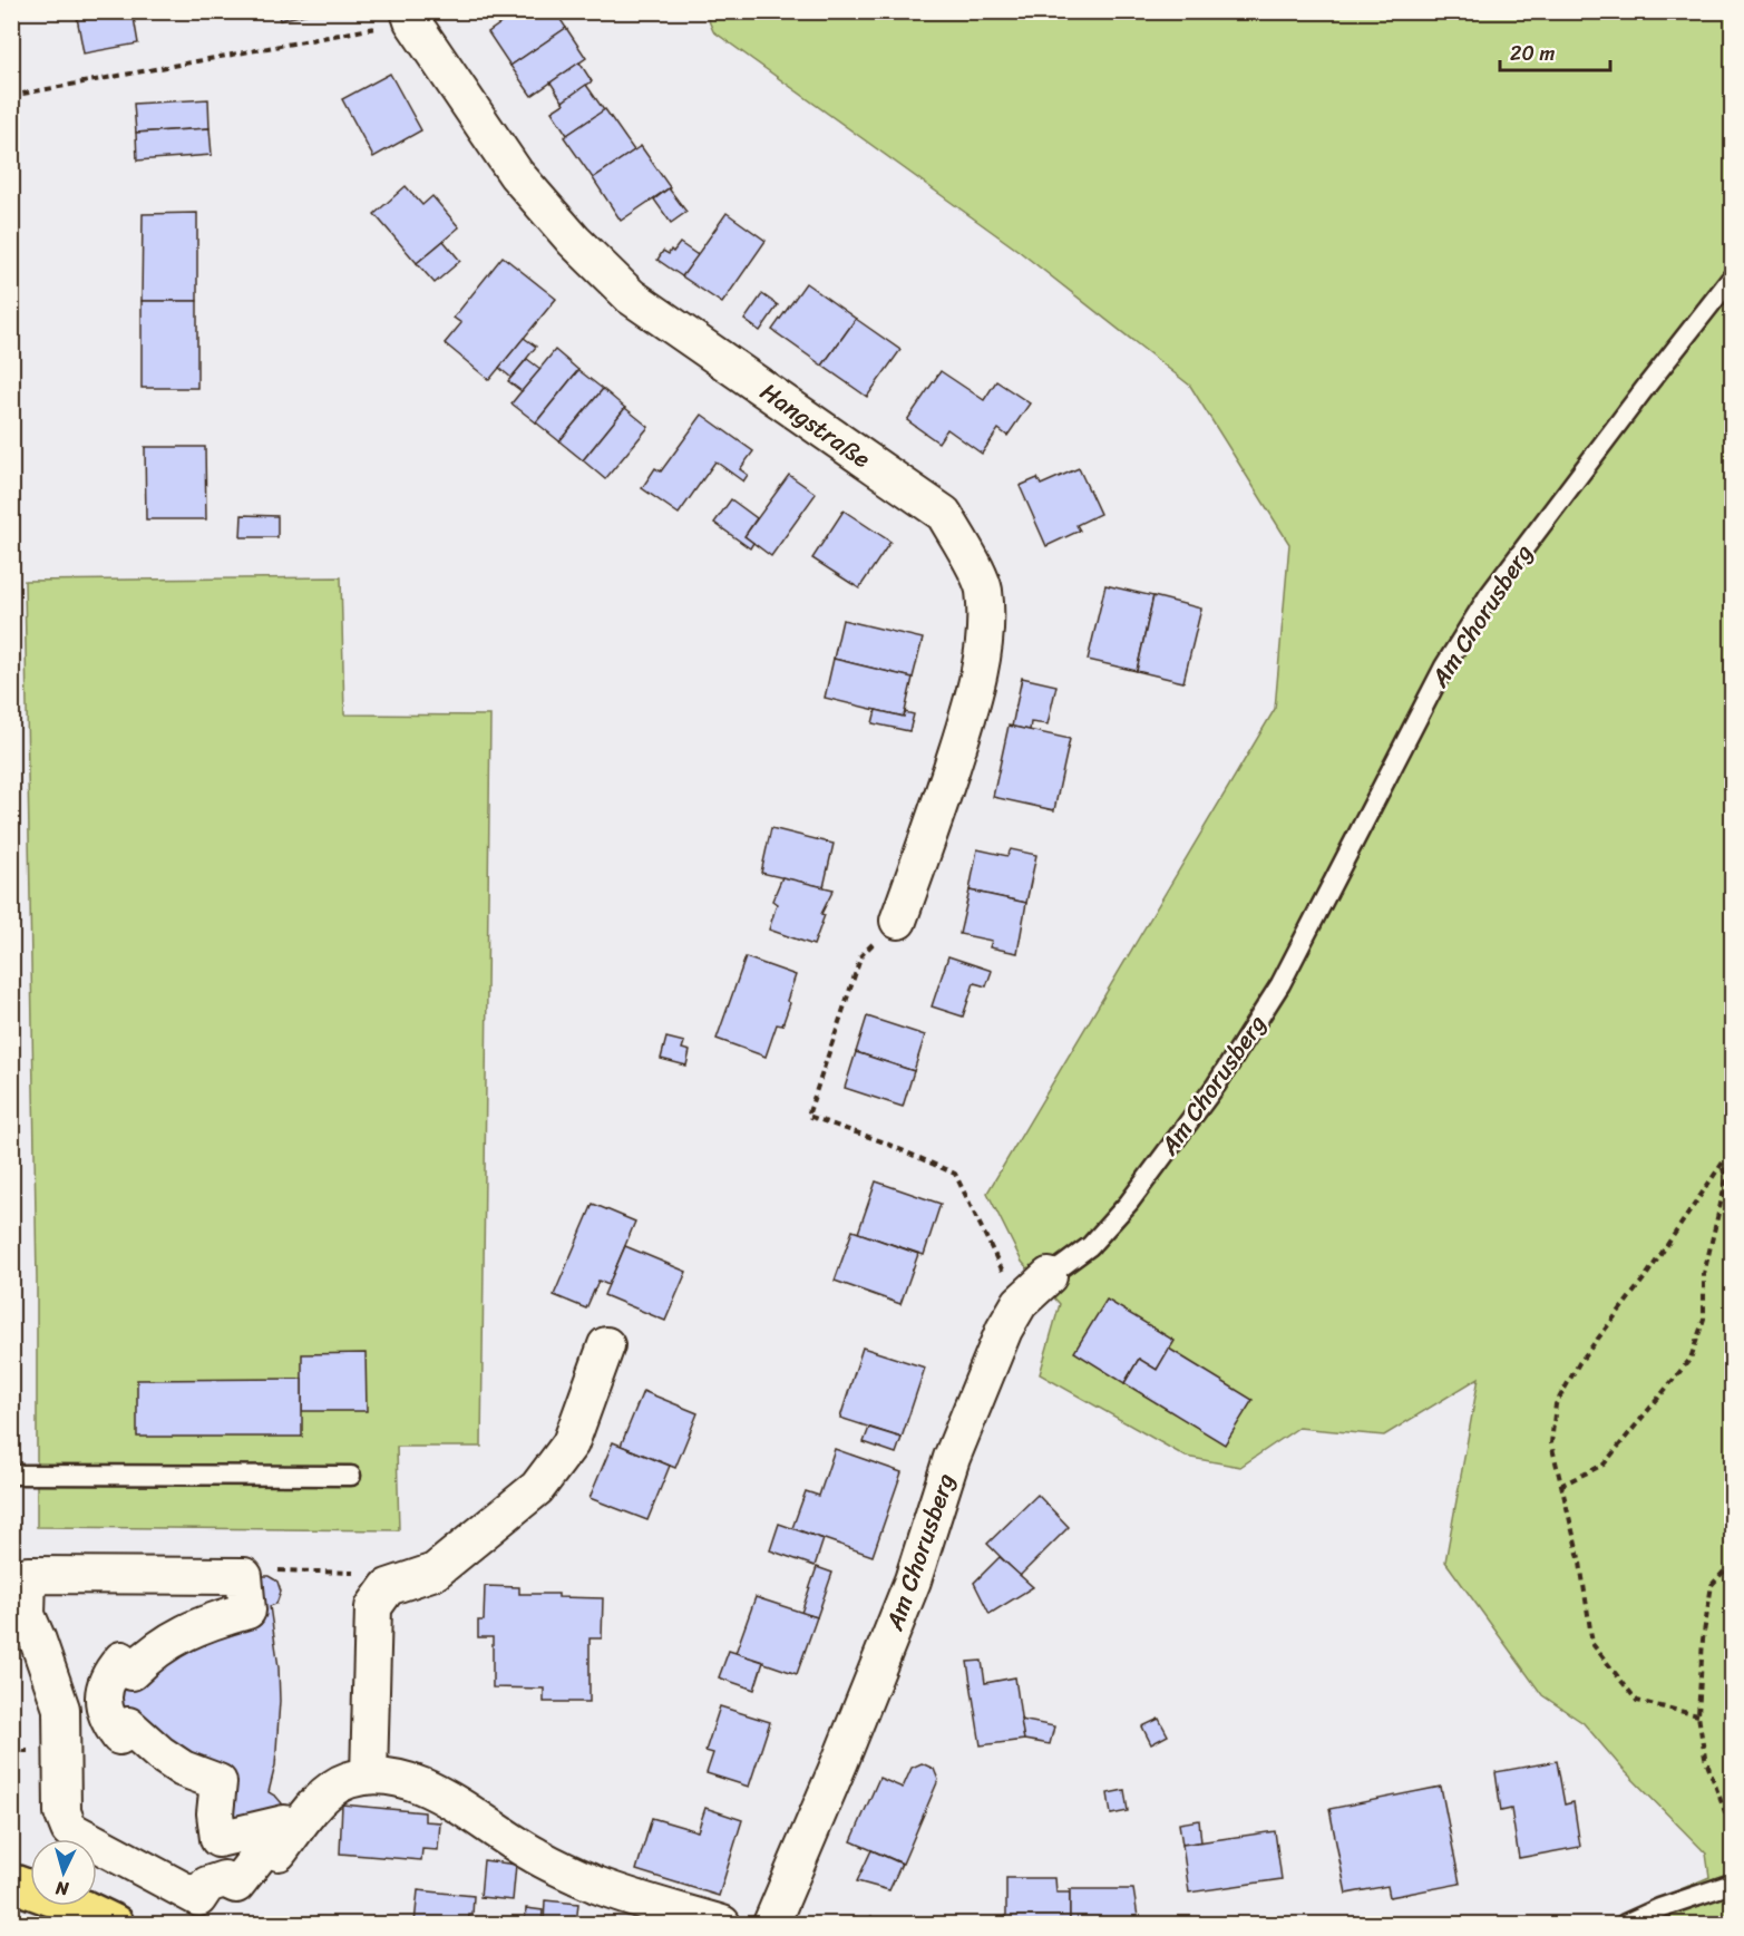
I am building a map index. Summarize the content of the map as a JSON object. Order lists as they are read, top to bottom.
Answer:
{
  "streets": {
    "street": ["Hangstraße", "Am Chorusberg"]
  },
  "scale_bar": "20 m",
  "north": "bottom"
}
